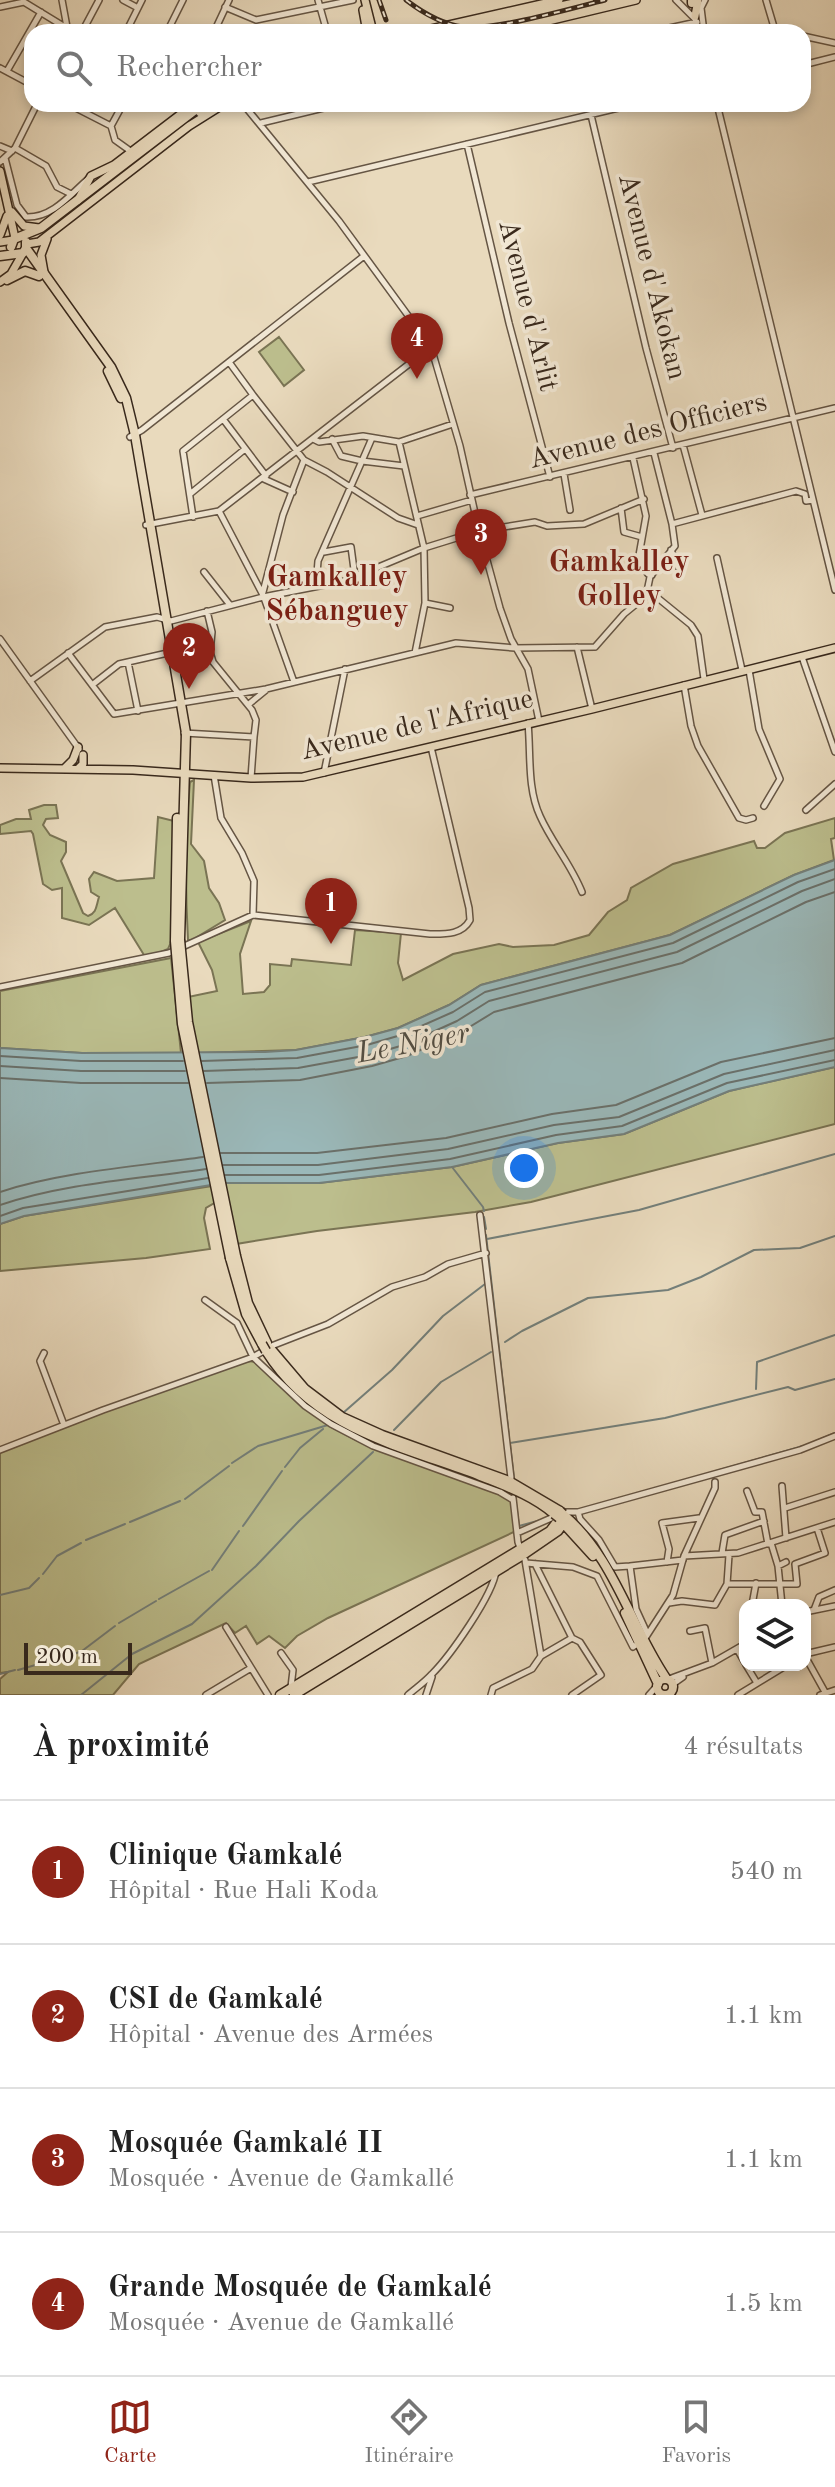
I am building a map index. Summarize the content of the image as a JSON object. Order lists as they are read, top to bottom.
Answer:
{
  "streets": {
    "main road": ["Avenue de l'Afrique"],
    "street": ["Avenue d'Akokan", "Avenue d'Arlit", "Avenue des Officiers"]
  },
  "crossings": [
    ["Avenue d'Akokan", "Avenue des Officiers"],
    ["Avenue d'Arlit", "Avenue des Officiers"]
  ],
  "districts": ["Gamkalley Golley", "Gamkalley Sébanguey"],
  "water": ["Le Niger"],
  "scale_bar": "200 m",
  "page": {
    "search": "Rechercher",
    "pins": [
      "4",
      "3",
      "2",
      "1"
    ],
    "scale": "200 m",
    "heading": ["À proximité", "4 résultats"],
    "list": [
      {
        "mark": "1",
        "name": "Clinique Gamkalé",
        "note": "Hôpital · Rue Hali Koda",
        "value": "540 m"
      },
      {
        "mark": "2",
        "name": "CSI de Gamkalé",
        "note": "Hôpital · Avenue des Armées",
        "value": "1.1 km"
      },
      {
        "mark": "3",
        "name": "Mosquée Gamkalé II",
        "note": "Mosquée · Avenue de Gamkallé",
        "value": "1.1 km"
      },
      {
        "mark": "4",
        "name": "Grande Mosquée de Gamkalé",
        "note": "Mosquée · Avenue de Gamkallé",
        "value": "1.5 km"
      }
    ],
    "nav": ["Carte", "Itinéraire", "Favoris"]
  }
}
